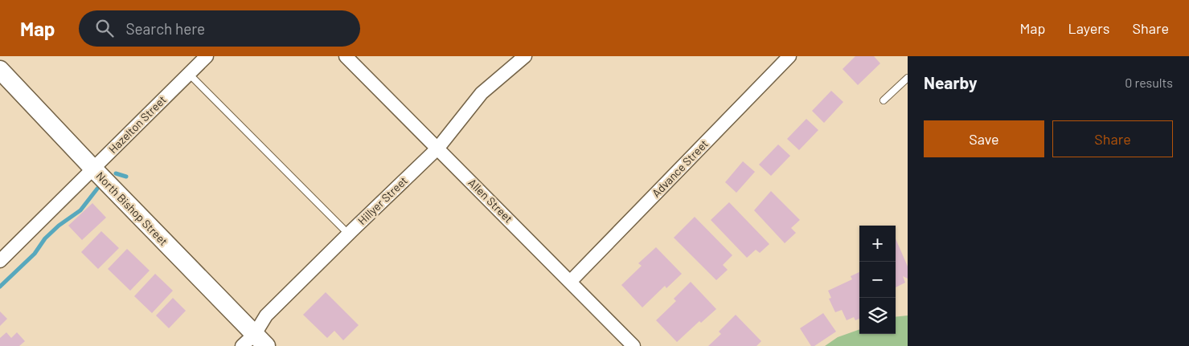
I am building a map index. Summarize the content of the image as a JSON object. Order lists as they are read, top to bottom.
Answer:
{
  "streets": {
    "street": [
      "Hazelton Street",
      "Advance Street",
      "Hillyer Street",
      "Allen Street",
      "North Bishop Street"
    ]
  },
  "crossings": [
    ["Hazelton Street", "North Bishop Street"],
    ["Advance Street", "Allen Street"],
    ["Hillyer Street", "Allen Street"],
    ["Hillyer Street", "North Bishop Street"]
  ],
  "page": {
    "header": "Map",
    "search": "Search here",
    "nav": ["Map", "Layers", "Share"],
    "heading": ["Nearby", "0 results"],
    "buttons": ["Save", "Share"],
    "map_buttons": ["+", "−"]
  }
}
